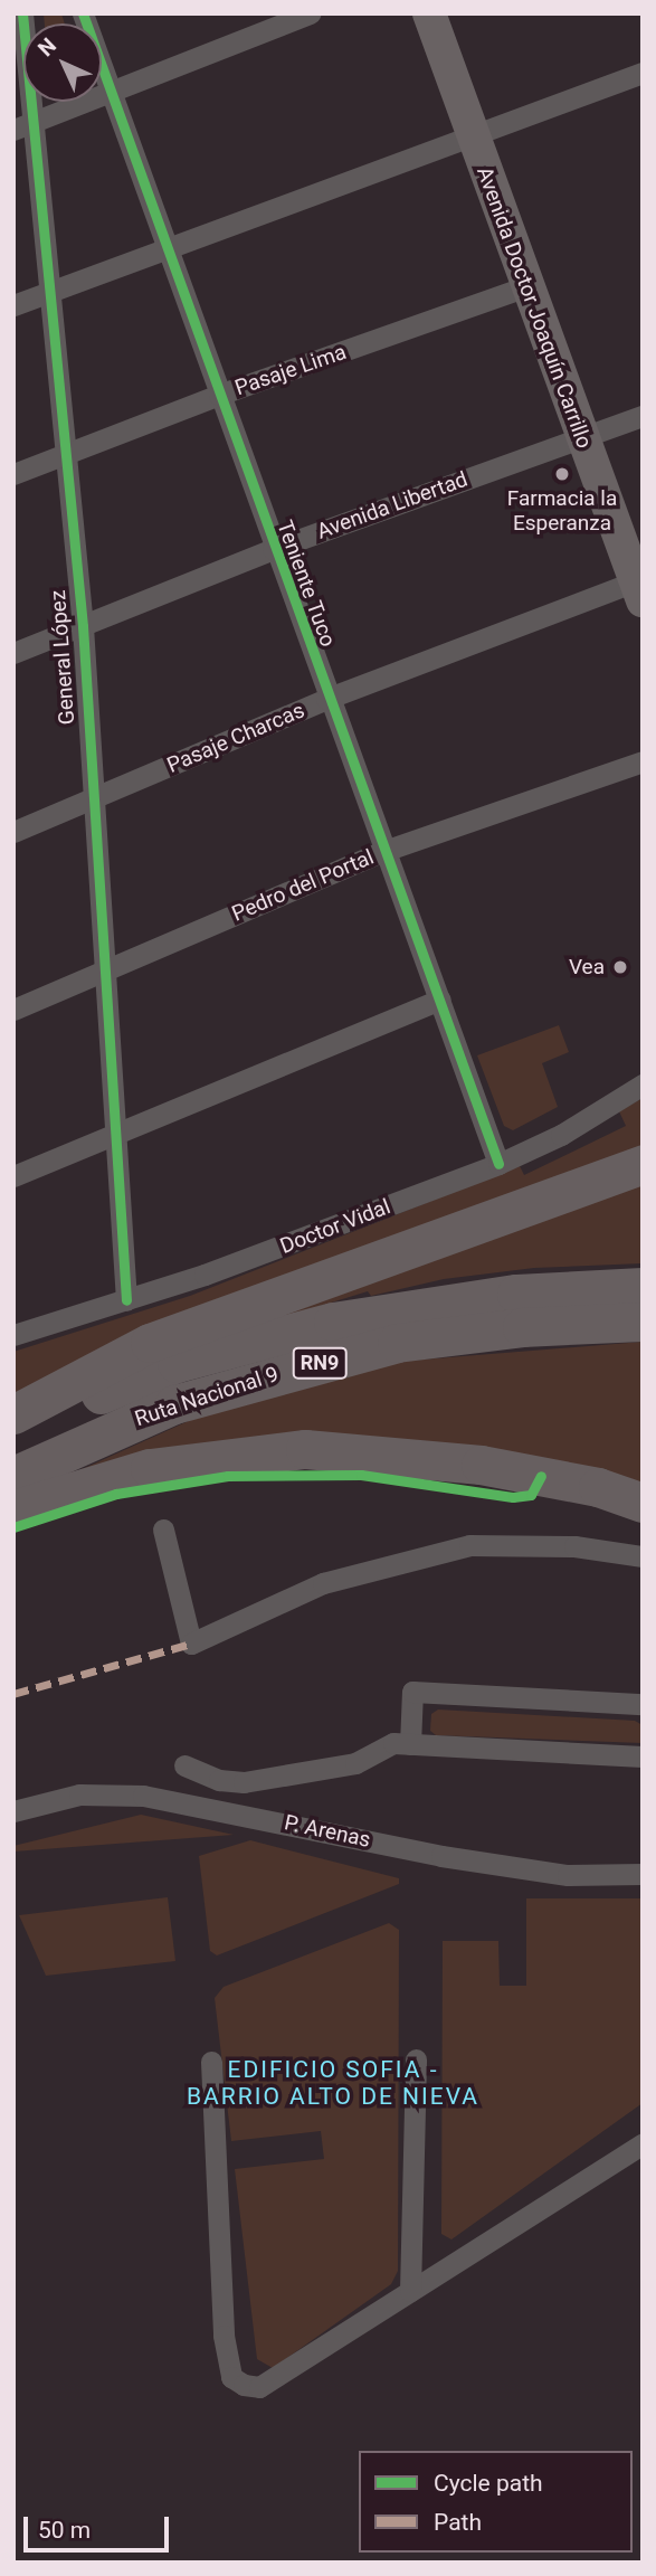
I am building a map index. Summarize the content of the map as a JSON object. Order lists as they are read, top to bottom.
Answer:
{
  "streets": {
    "highway": ["RN9", "Ruta Nacional 9"],
    "main road": ["Avenida Doctor Joaquín Carrillo"],
    "street": [
      "Pasaje Lima",
      "Avenida Libertad",
      "Teniente Tuco",
      "General López",
      "Pasaje Charcas",
      "Pedro del Portal",
      "Doctor Vidal",
      "P. Arenas"
    ]
  },
  "crossings": [
    ["Avenida Doctor Joaquín Carrillo", "Pasaje Lima"],
    ["Avenida Doctor Joaquín Carrillo", "Avenida Libertad"],
    ["Avenida Doctor Joaquín Carrillo", "Pasaje Charcas"],
    ["Pasaje Lima", "Teniente Tuco"],
    ["Pasaje Lima", "General López"],
    ["Avenida Libertad", "Teniente Tuco"],
    ["Avenida Libertad", "General López"],
    ["Teniente Tuco", "Pasaje Charcas"],
    ["Teniente Tuco", "Pedro del Portal"],
    ["Teniente Tuco", "Doctor Vidal"],
    ["General López", "Pasaje Charcas"],
    ["General López", "Pedro del Portal"],
    ["General López", "Doctor Vidal"]
  ],
  "districts": ["EDIFICIO SOFIA - BARRIO ALTO DE NIEVA"],
  "places": ["Farmacia la Esperanza", "Vea"],
  "legend": ["Cycle path", "Path"],
  "scale_bar": "50 m",
  "north": "top left"
}
